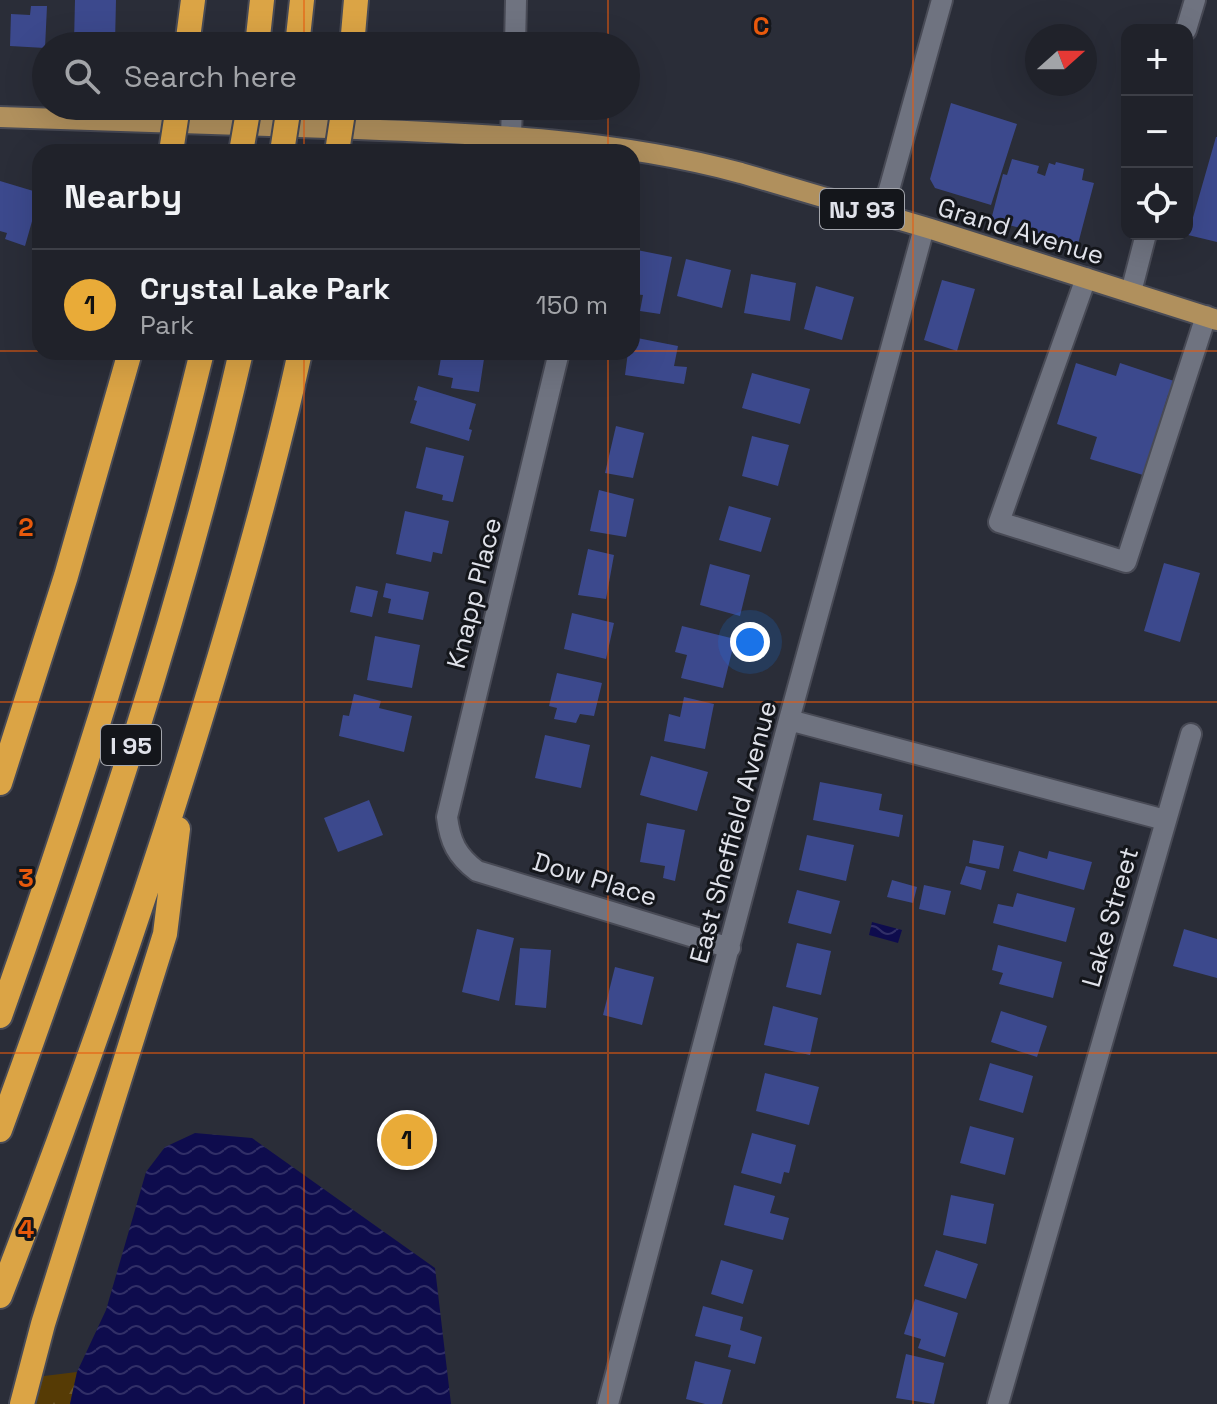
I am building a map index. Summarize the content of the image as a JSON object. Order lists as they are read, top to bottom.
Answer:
{
  "streets": {
    "highway": ["I 95"],
    "main road": ["NJ 93", "Grand Avenue"],
    "street": [
      "Knapp Place",
      "East Sheffield Avenue",
      "Dow Place",
      "Lake Street"
    ]
  },
  "crossings": [
    ["Grand Avenue", "East Sheffield Avenue"],
    ["Knapp Place", "Dow Place"],
    ["East Sheffield Avenue", "Dow Place"],
    ["East Sheffield Avenue", "Lake Street"]
  ],
  "north": "right",
  "page": {
    "map_buttons": ["+", "−"],
    "search": "Search here",
    "heading": "Nearby",
    "list": [
      {
        "mark": "1",
        "name": "Crystal Lake Park",
        "note": "Park",
        "value": "150 m"
      }
    ],
    "pins": "1"
  },
  "grid": {
    "columns": ["C"],
    "rows": ["2", "3", "4"]
  }
}
